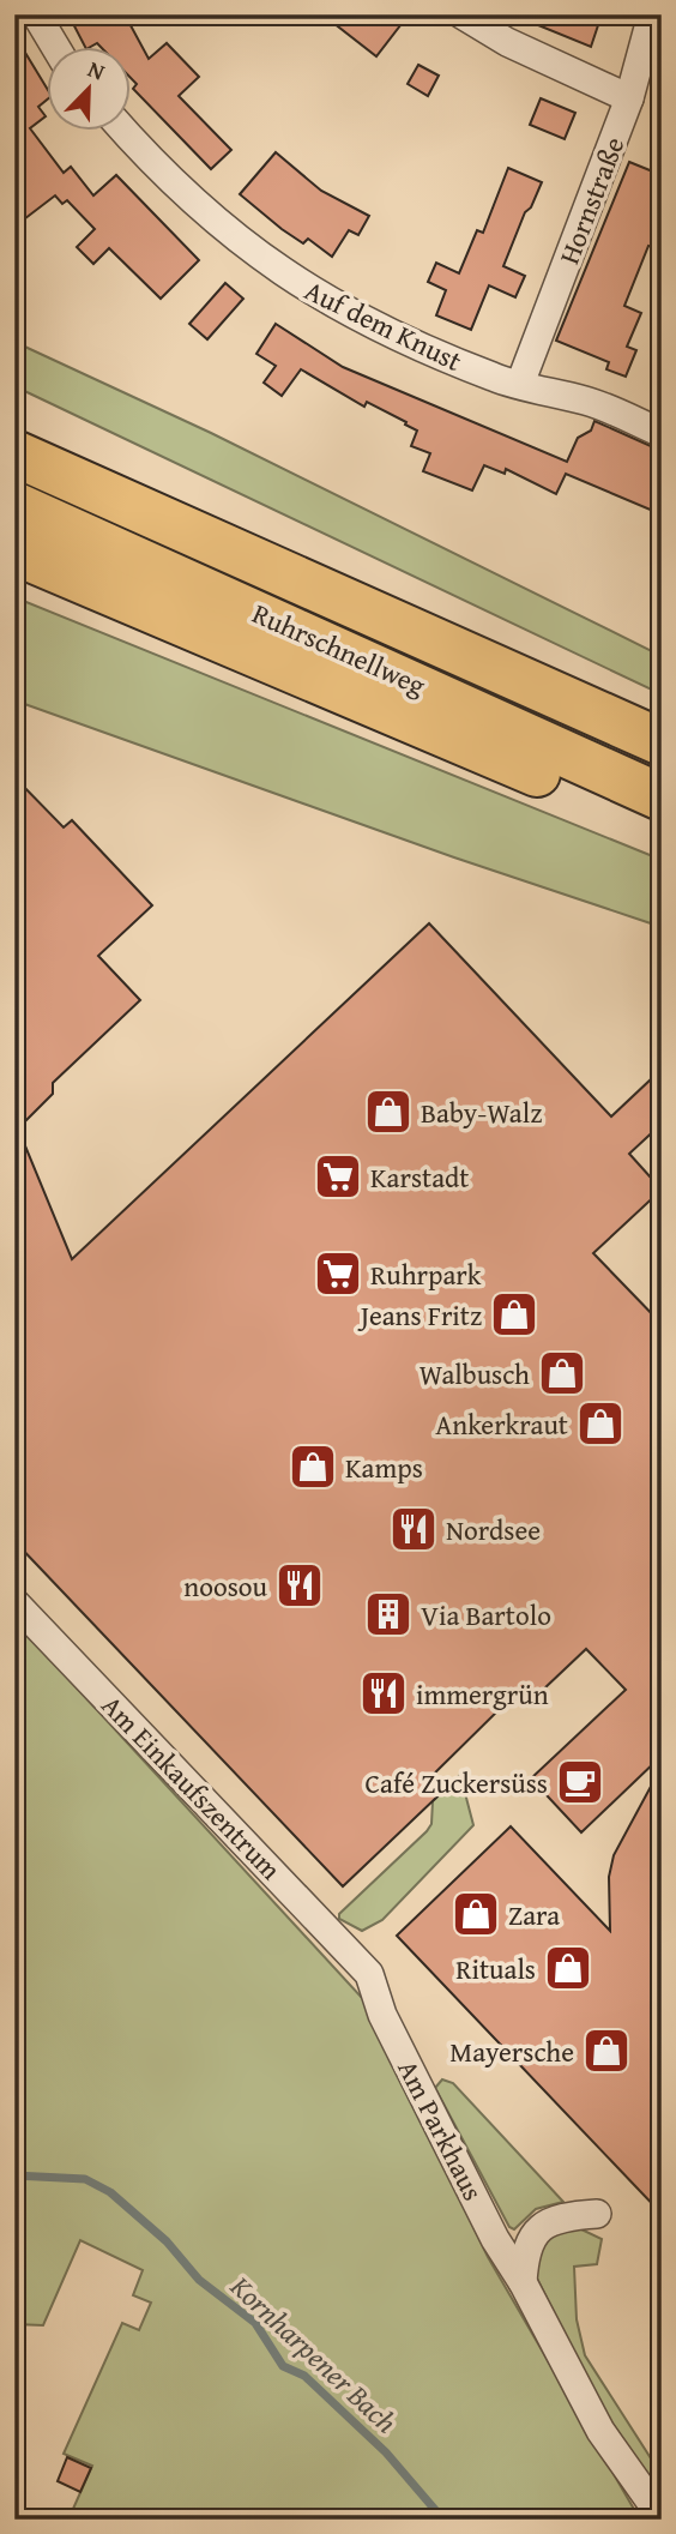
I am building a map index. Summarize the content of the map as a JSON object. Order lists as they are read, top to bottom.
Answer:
{
  "streets": {
    "highway": ["Ruhrschnellweg"],
    "street": [
      "Hornstraße",
      "Auf dem Knust",
      "Am Einkaufszentrum",
      "Am Parkhaus"
    ]
  },
  "crossings": [
    ["Hornstraße", "Auf dem Knust"],
    ["Am Einkaufszentrum", "Am Parkhaus"]
  ],
  "water": ["Kornharpener Bach"],
  "places": {
    "shop": [
      "Baby-Walz",
      "Jeans Fritz",
      "Walbusch",
      "Ankerkraut",
      "Kamps",
      "Zara",
      "Rituals",
      "Mayersche"
    ],
    "supermarket": ["Karstadt", "Ruhrpark"],
    "restaurant": ["Nordsee", "noosou", "immergrün"],
    "building": ["Via Bartolo"],
    "cafe": ["Café Zuckersüss"]
  },
  "north": "top right"
}
